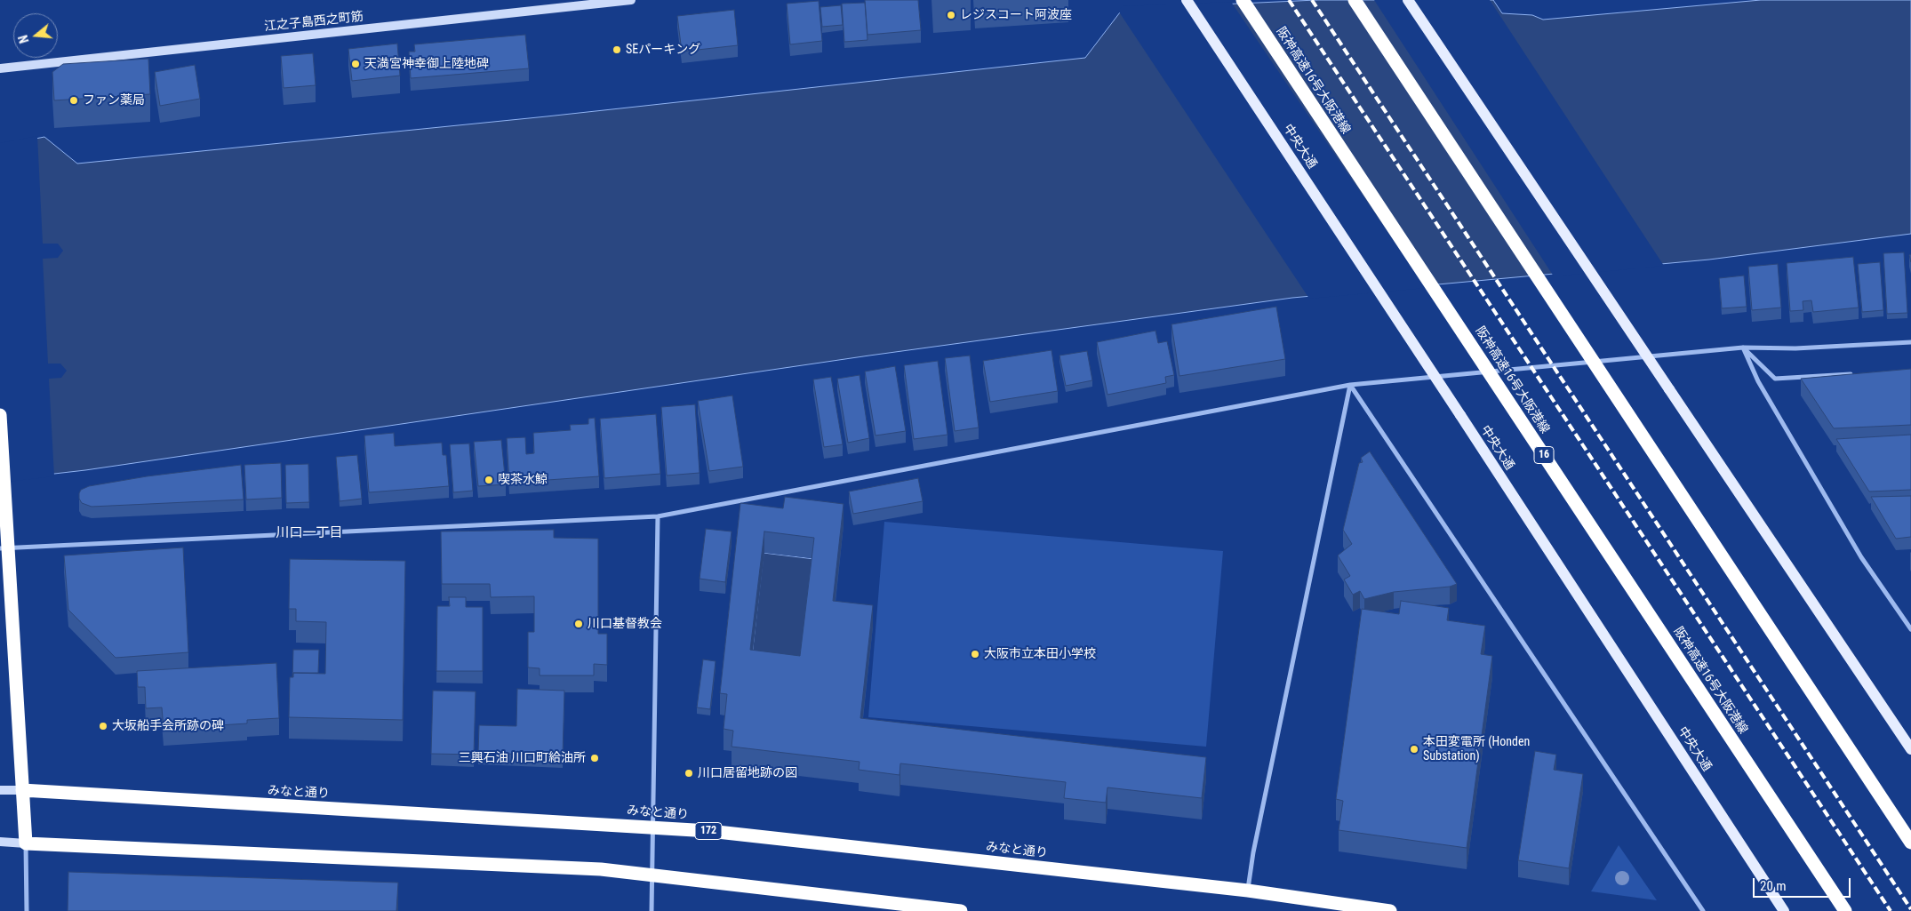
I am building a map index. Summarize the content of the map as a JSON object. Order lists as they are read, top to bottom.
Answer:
{
  "streets": {
    "highway": [
      "阪神高速16号大阪港線",
      "16",
      "みなと通り",
      "172"
    ],
    "main road": ["中央大通"],
    "street": ["江之子島西之町筋"]
  },
  "districts": ["川口一丁目"],
  "places": [
    "レジスコート阿波座",
    "SEパーキング",
    "天満宮神幸御上陸地碑",
    "ファン薬局",
    "喫茶水鯨",
    "川口基督教会",
    "大阪市立本田小学校",
    "大坂船手会所跡の碑",
    "本田変電所 (Honden Substation)",
    "三興石油 川口町給油所",
    "川口居留地跡の図"
  ],
  "scale_bar": "20 m",
  "north": "left"
}
